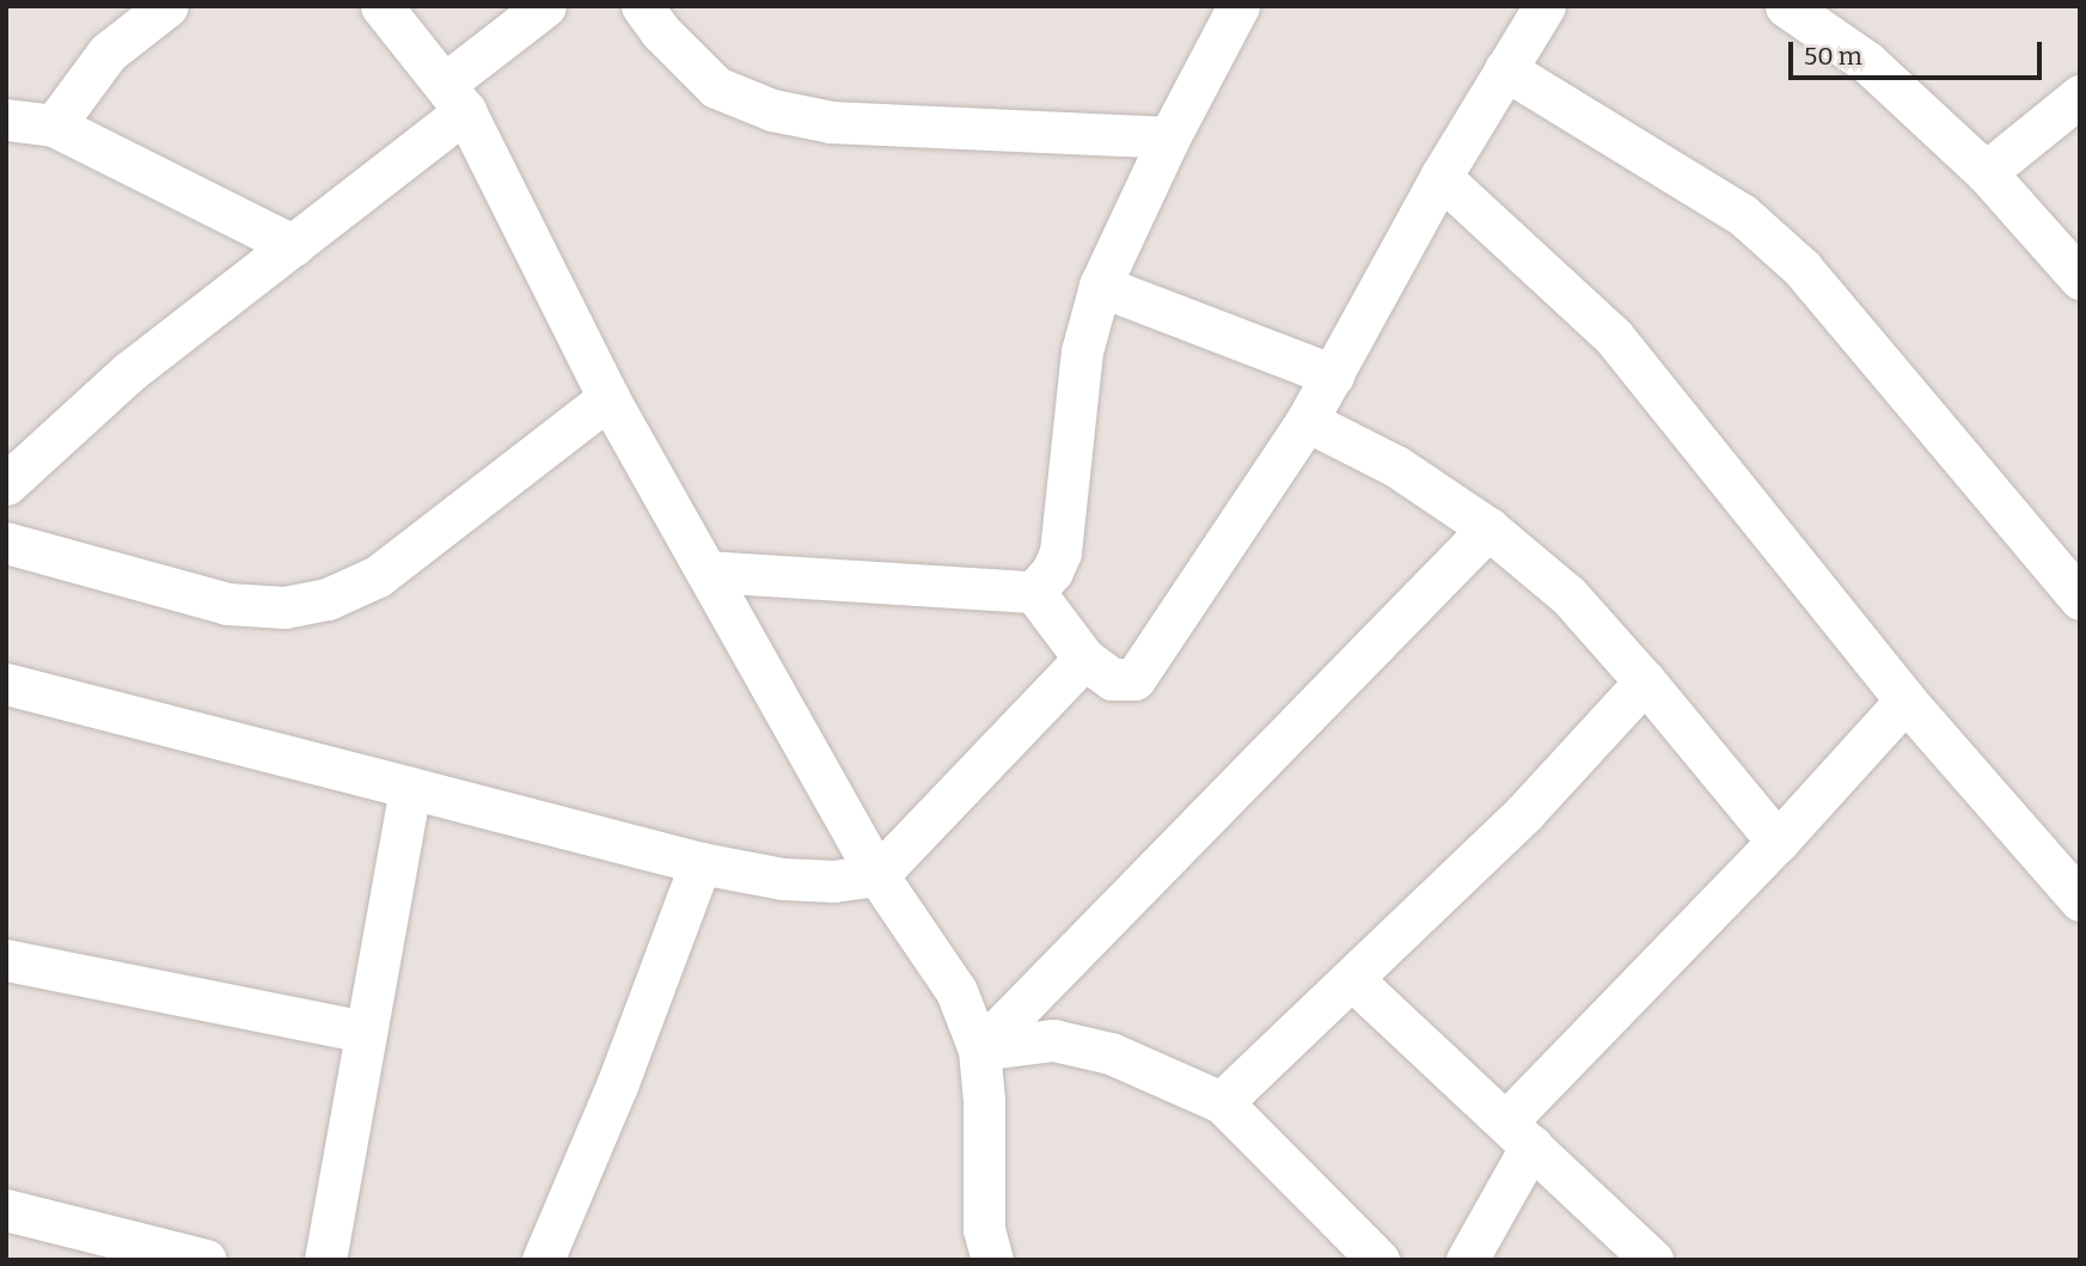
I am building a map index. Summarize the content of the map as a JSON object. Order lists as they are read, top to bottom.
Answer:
{
  "scale_bar": "50 m"
}
